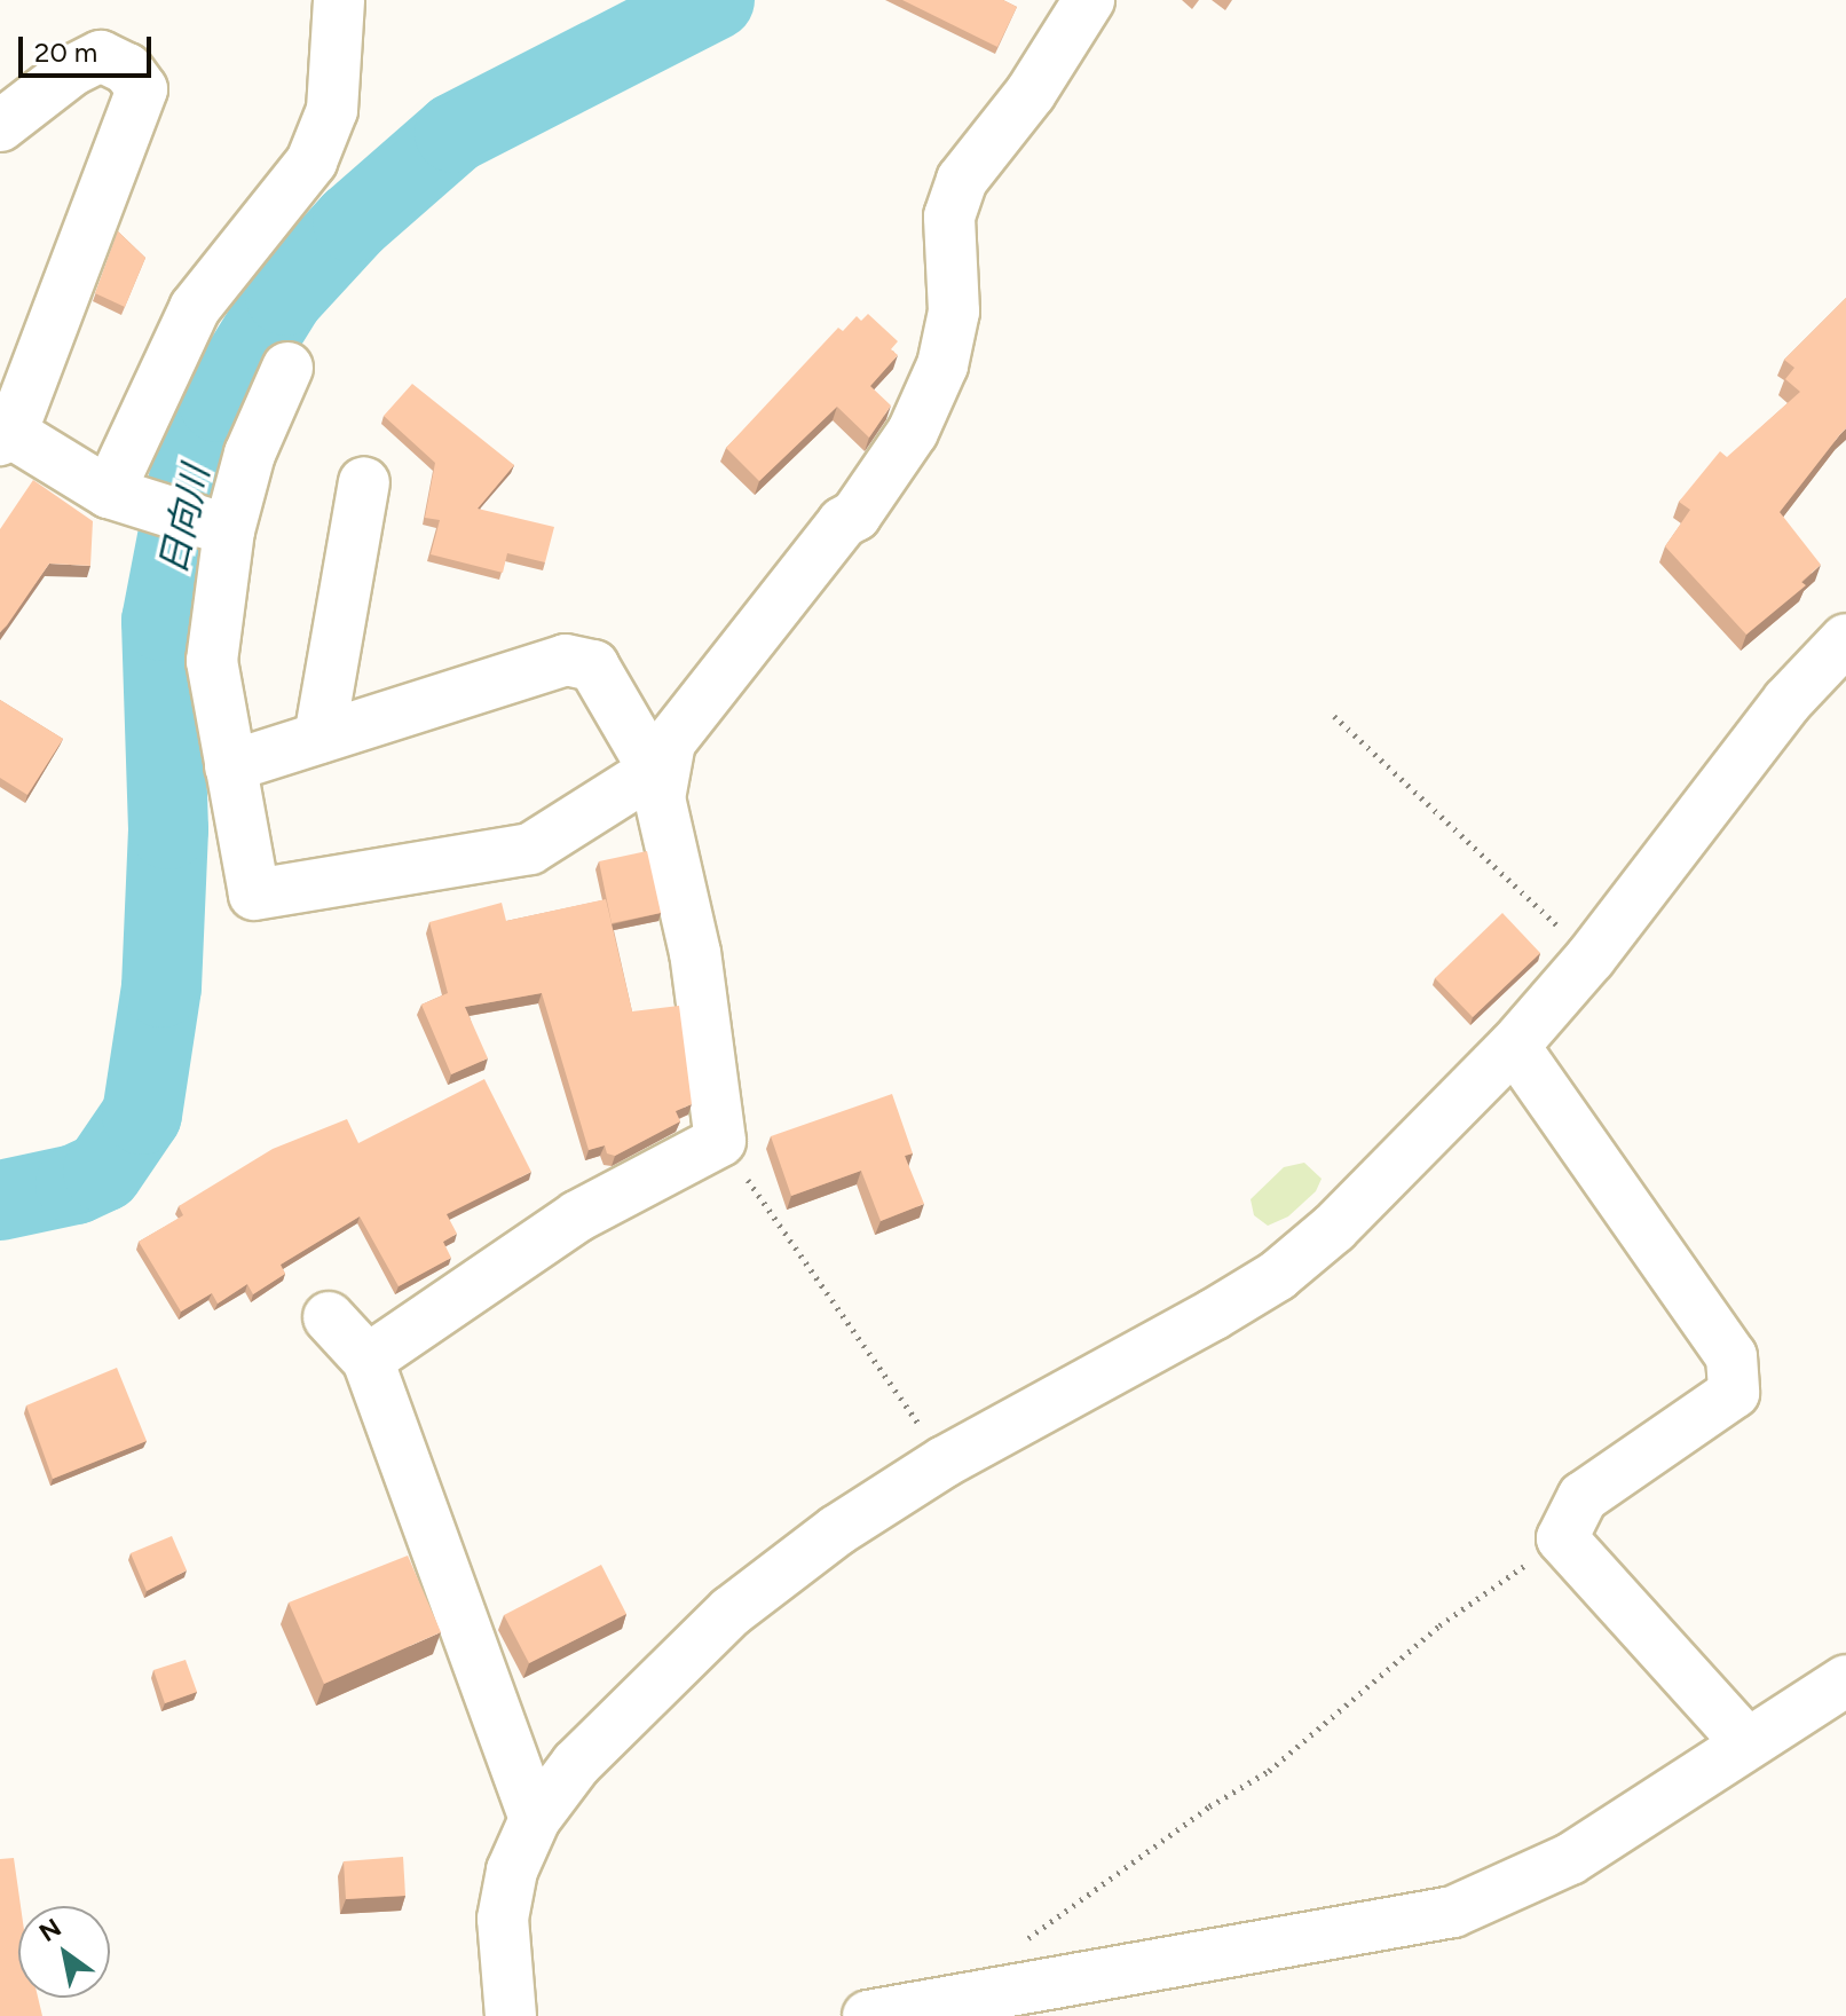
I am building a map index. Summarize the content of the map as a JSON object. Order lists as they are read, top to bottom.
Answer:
{
  "water": ["日向川"],
  "scale_bar": "20 m",
  "north": "top left"
}
